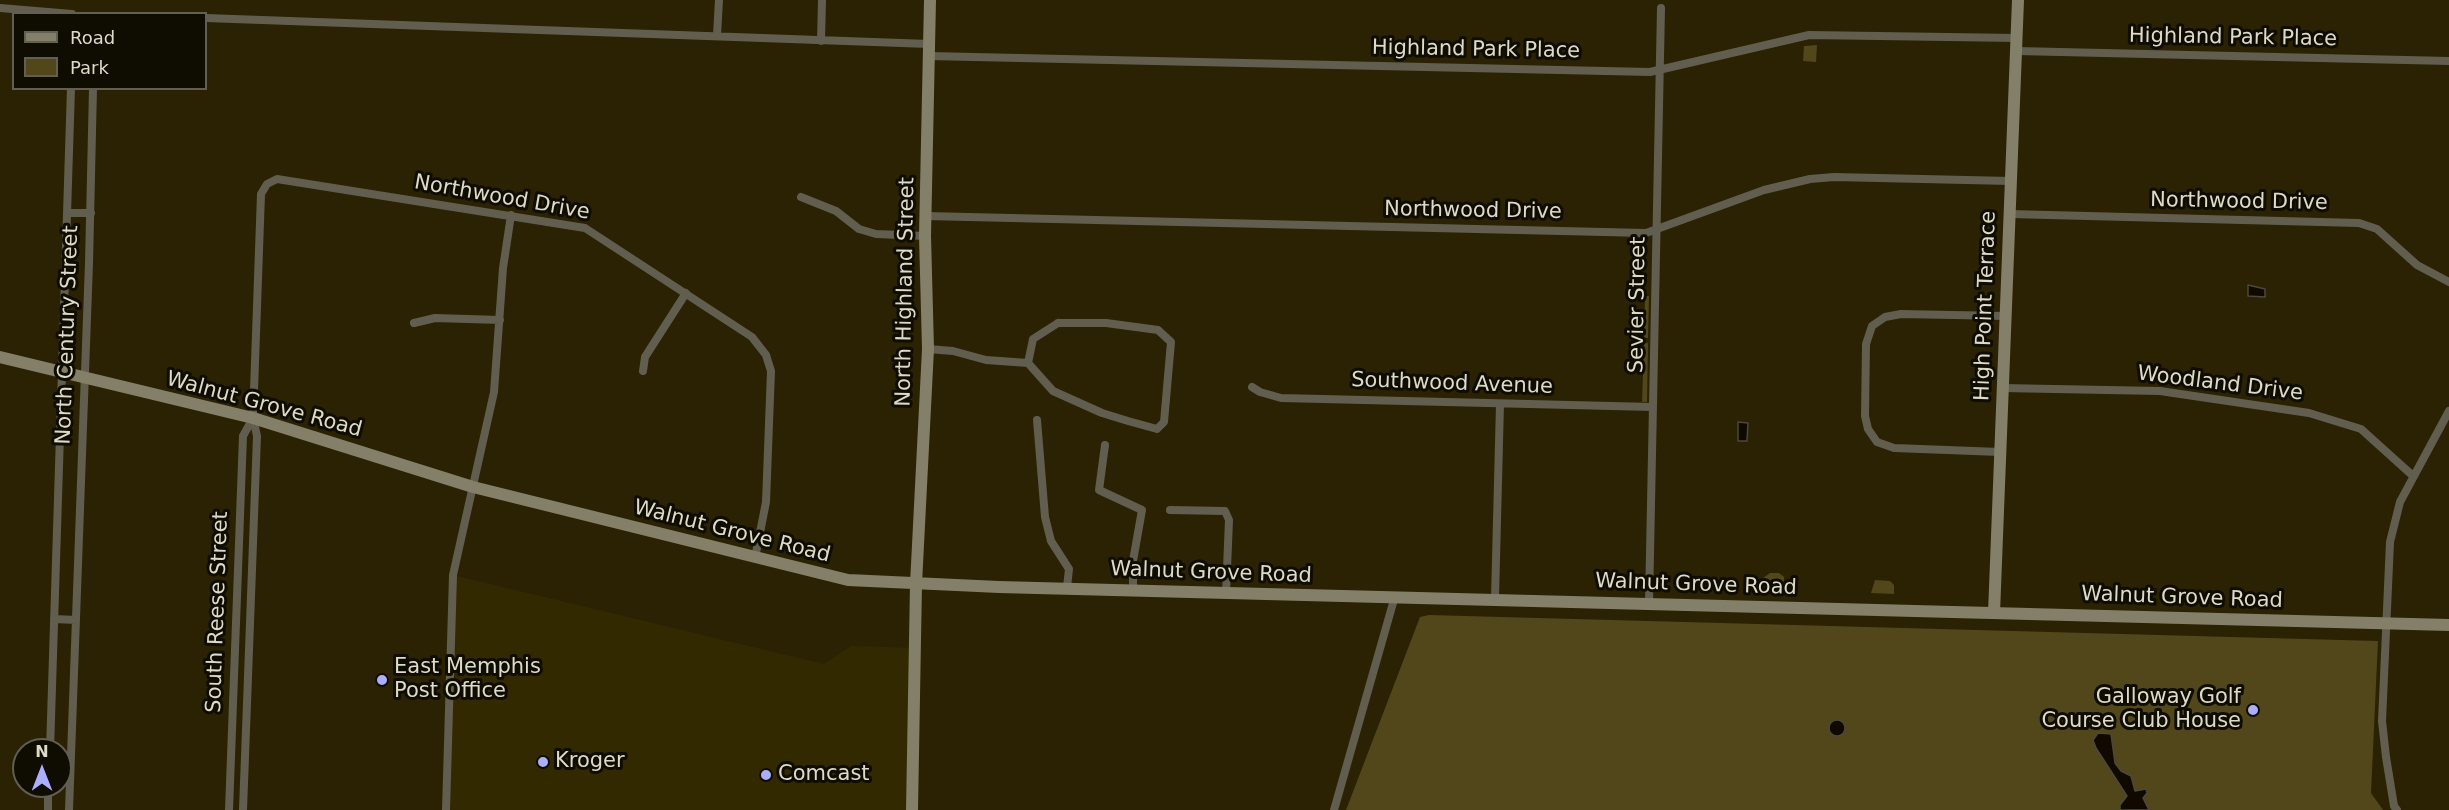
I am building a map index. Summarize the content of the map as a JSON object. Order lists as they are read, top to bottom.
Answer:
{
  "streets": {
    "main road": ["North Highland Street", "High Point Terrace", "Walnut Grove Road"],
    "street": [
      "Highland Park Place",
      "Northwood Drive",
      "Sevier Street",
      "North Century Street",
      "Southwood Avenue",
      "Woodland Drive",
      "South Reese Street"
    ]
  },
  "crossings": [
    ["Highland Park Place", "North Highland Street"],
    ["Highland Park Place", "Sevier Street"],
    ["Highland Park Place", "High Point Terrace"],
    ["Northwood Drive", "North Highland Street"],
    ["Northwood Drive", "Sevier Street"],
    ["Northwood Drive", "High Point Terrace"],
    ["Northwood Drive", "Walnut Grove Road"],
    ["Northwood Drive", "South Reese Street"],
    ["North Highland Street", "Walnut Grove Road"],
    ["Sevier Street", "Southwood Avenue"],
    ["Sevier Street", "Walnut Grove Road"],
    ["High Point Terrace", "Woodland Drive"],
    ["High Point Terrace", "Walnut Grove Road"],
    ["North Century Street", "Walnut Grove Road"],
    ["Walnut Grove Road", "South Reese Street"]
  ],
  "places": [
    "East Memphis Post Office",
    "Galloway Golf Course Club House",
    "Kroger",
    "Comcast"
  ],
  "legend": ["Road", "Park"],
  "north": "top"
}
